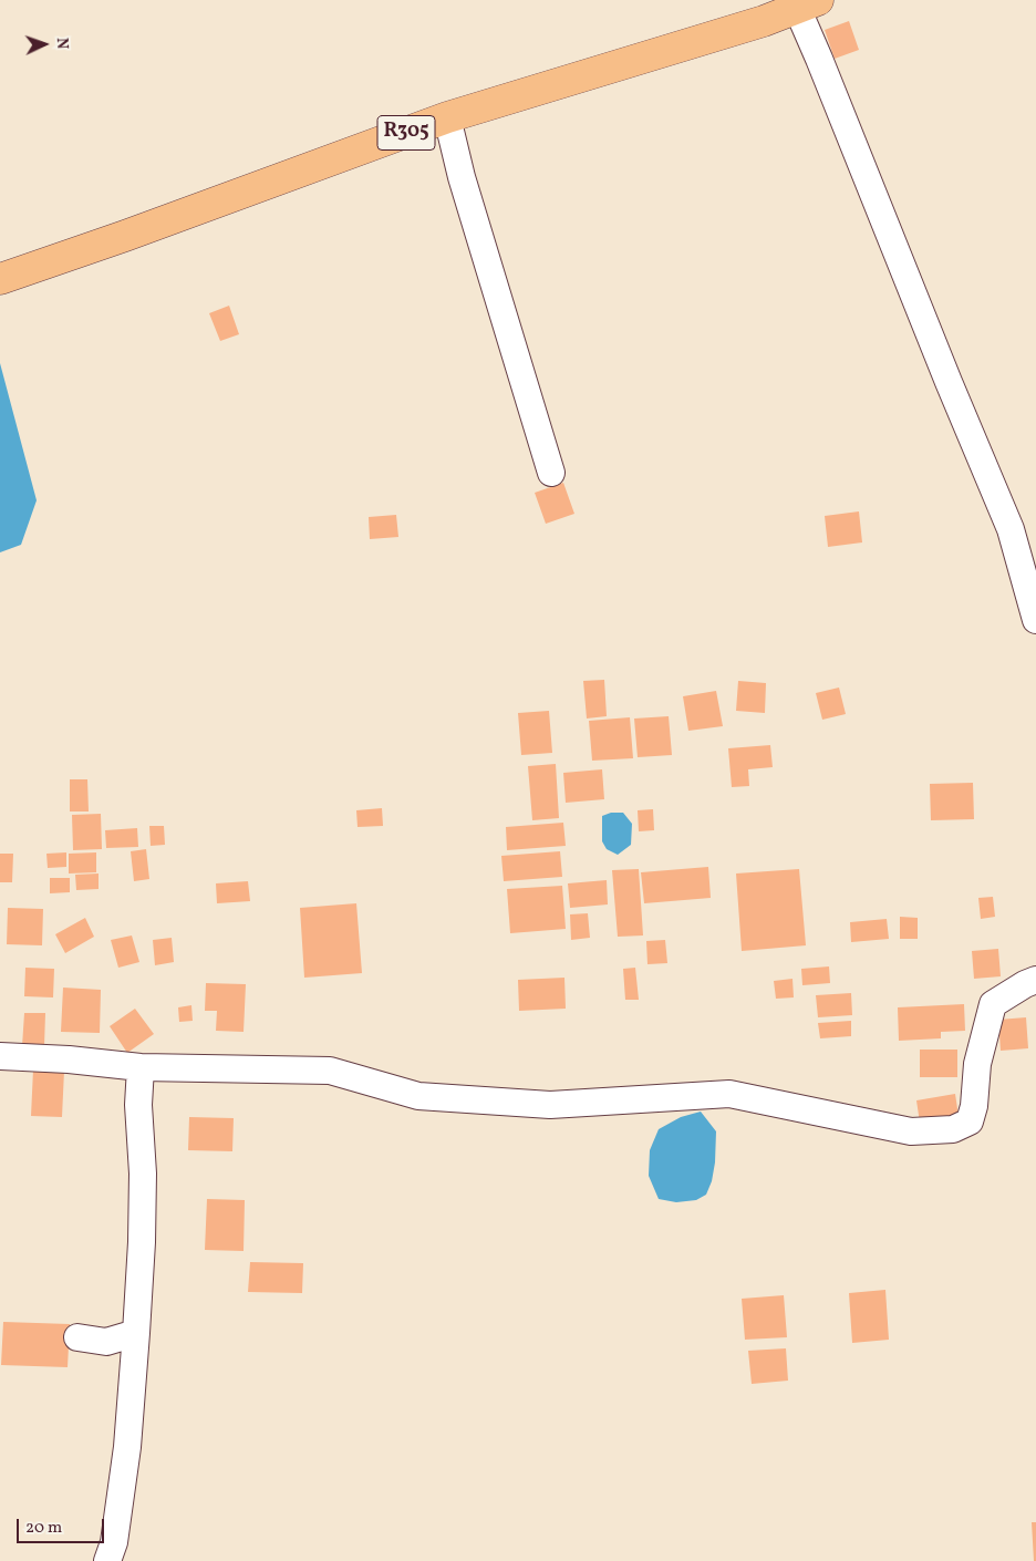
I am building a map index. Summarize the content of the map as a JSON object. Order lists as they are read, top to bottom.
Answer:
{
  "streets": {
    "main road": ["R305"]
  },
  "scale_bar": "20 m",
  "north": "right"
}
